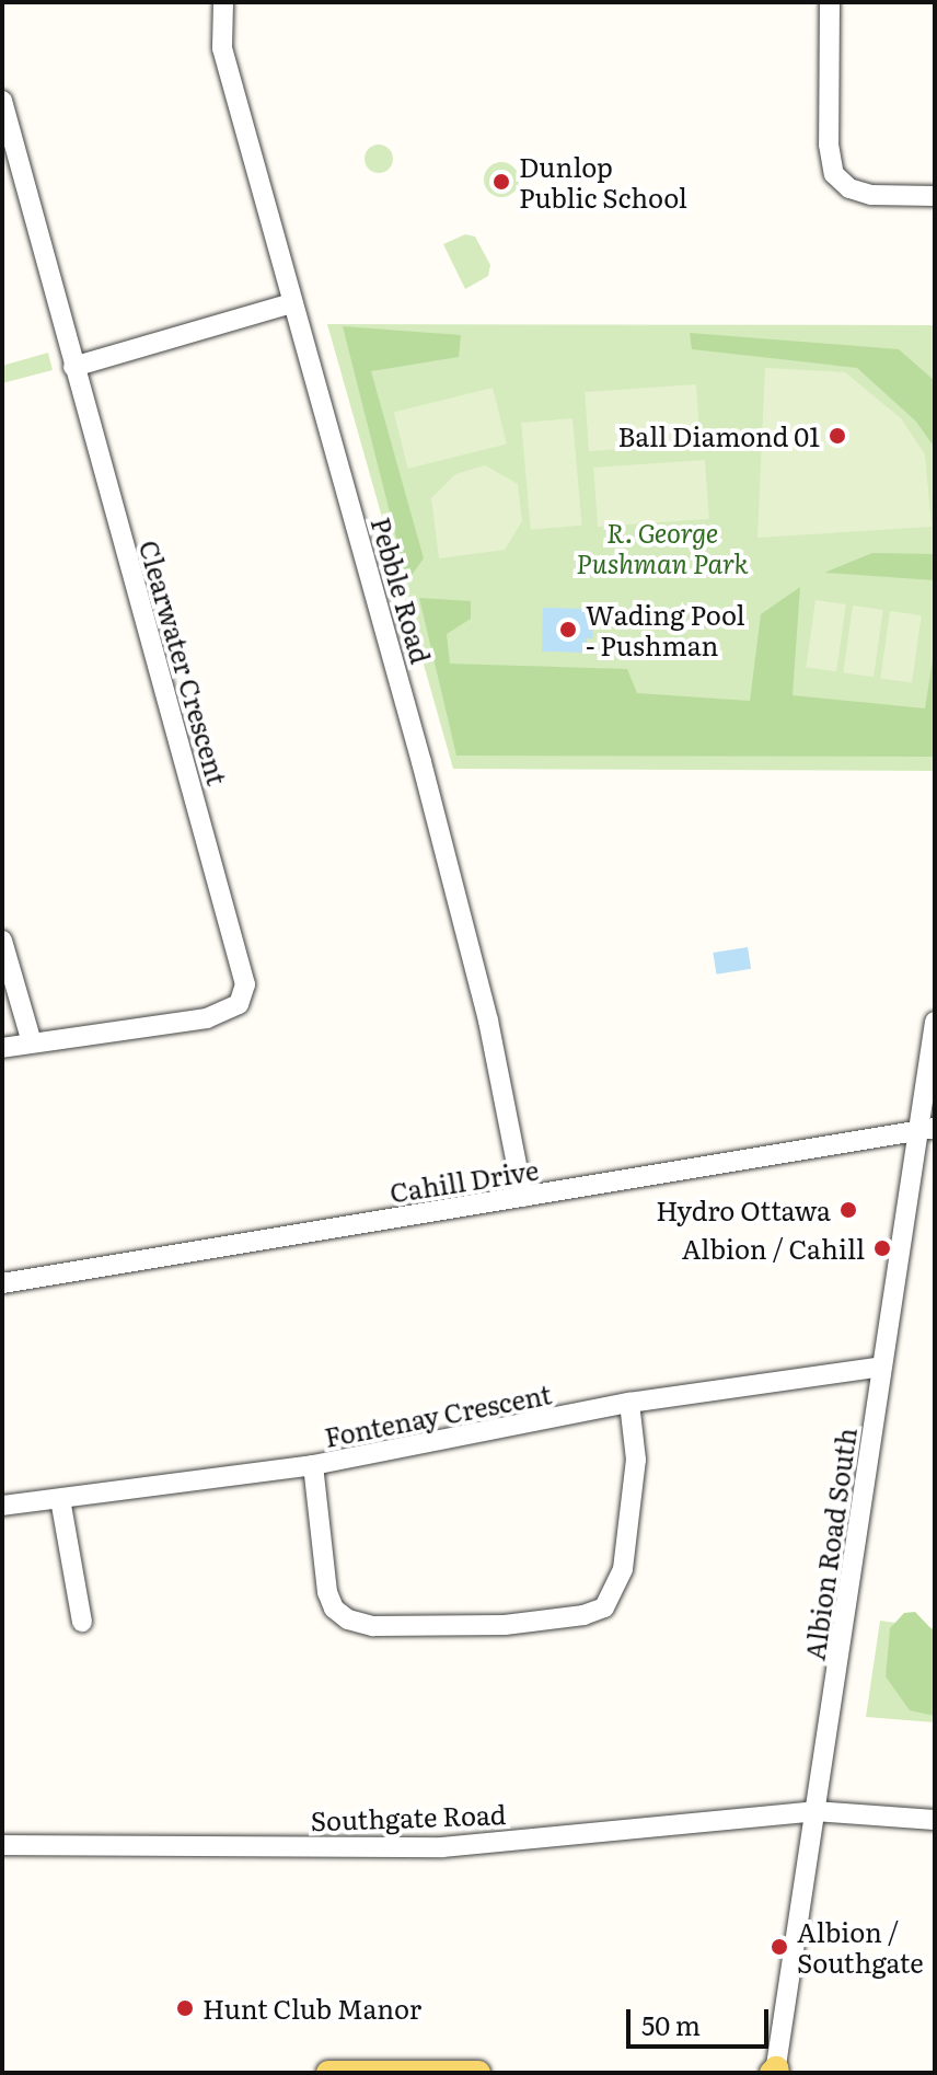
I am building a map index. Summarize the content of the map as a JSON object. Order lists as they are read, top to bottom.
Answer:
{
  "streets": {
    "street": [
      "Pebble Road",
      "Clearwater Crescent",
      "Cahill Drive",
      "Fontenay Crescent",
      "Albion Road South",
      "Southgate Road"
    ]
  },
  "crossings": [
    ["Pebble Road", "Cahill Drive"],
    ["Cahill Drive", "Albion Road South"],
    ["Fontenay Crescent", "Albion Road South"],
    ["Albion Road South", "Southgate Road"]
  ],
  "parks": ["R. George Pushman Park"],
  "places": [
    "Dunlop Public School",
    "Ball Diamond 01",
    "Wading Pool - Pushman",
    "Hydro Ottawa",
    "Albion / Cahill",
    "Albion / Southgate",
    "Hunt Club Manor"
  ],
  "scale_bar": "50 m"
}
